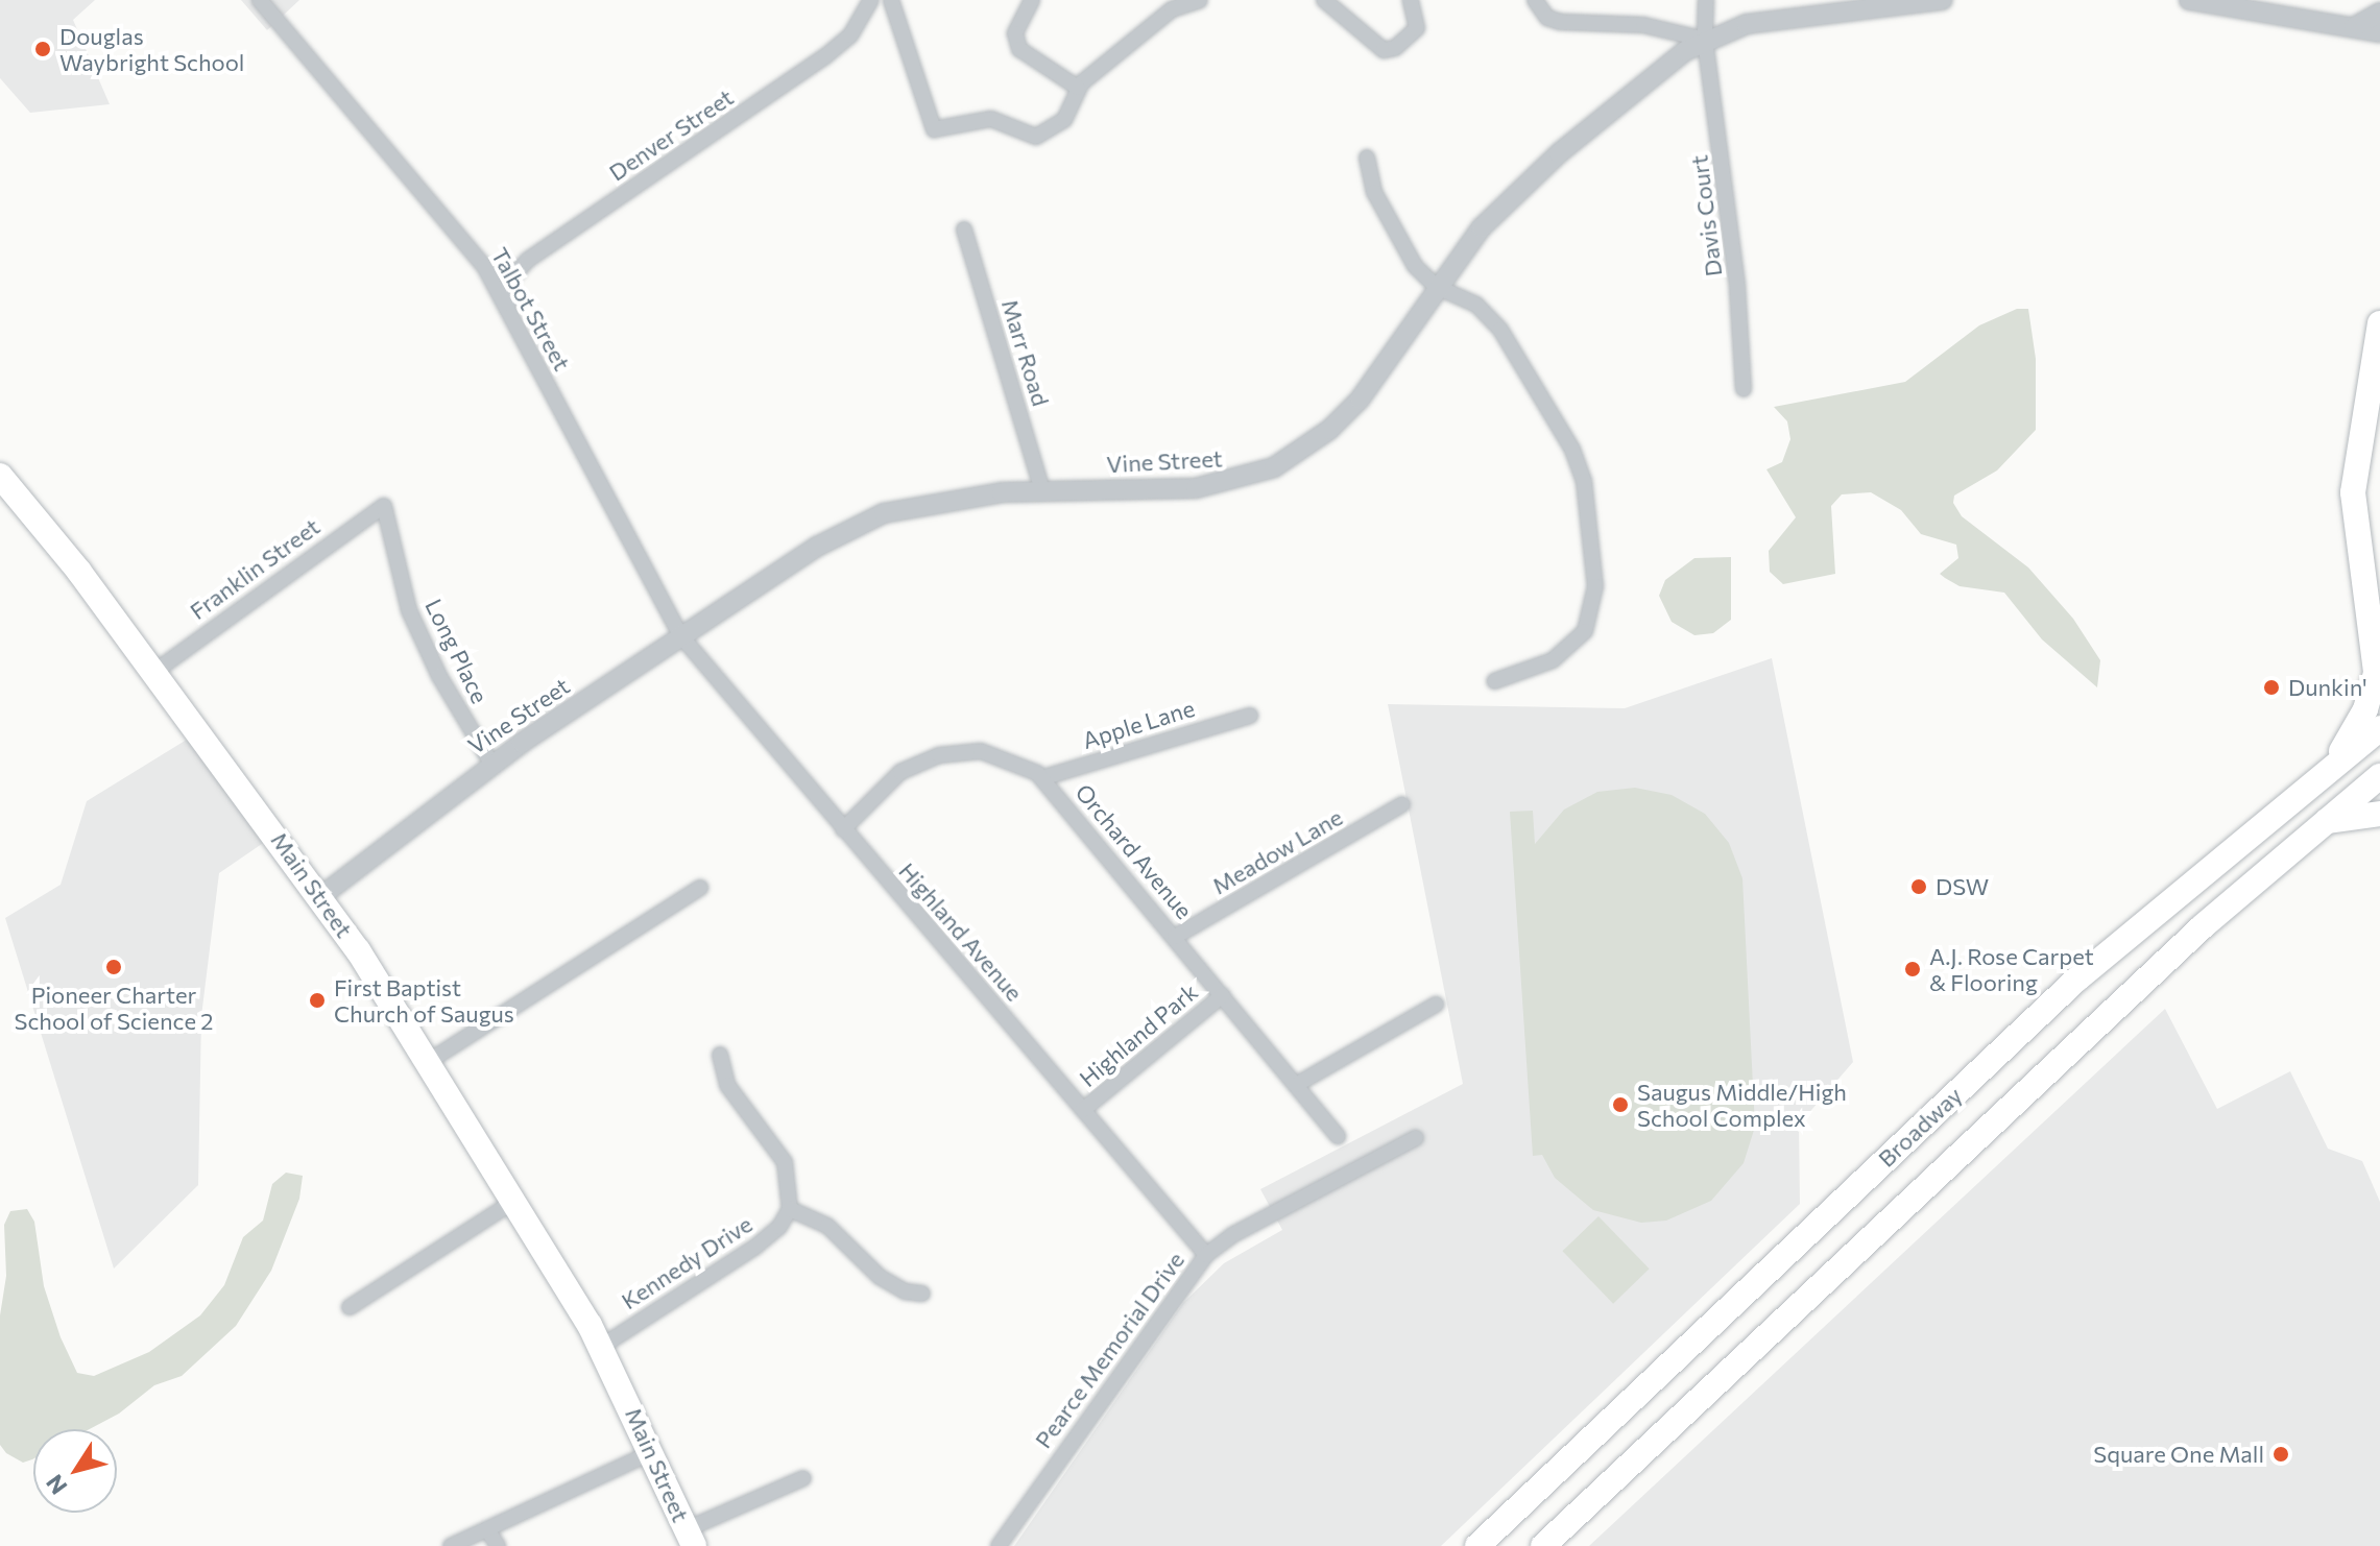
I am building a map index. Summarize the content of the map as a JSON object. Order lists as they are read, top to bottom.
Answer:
{
  "streets": {
    "main road": ["Main Street", "Broadway"],
    "street": [
      "Denver Street",
      "Davis Court",
      "Talbot Street",
      "Marr Road",
      "Vine Street",
      "Franklin Street",
      "Long Place",
      "Apple Lane",
      "Orchard Avenue",
      "Meadow Lane",
      "Highland Avenue",
      "Highland Park",
      "Kennedy Drive",
      "Pearce Memorial Drive"
    ]
  },
  "crossings": [
    ["Denver Street", "Talbot Street"],
    ["Davis Court", "Vine Street"],
    ["Talbot Street", "Vine Street"],
    ["Talbot Street", "Highland Avenue"],
    ["Marr Road", "Vine Street"],
    ["Vine Street", "Long Place"],
    ["Vine Street", "Main Street"],
    ["Vine Street", "Highland Avenue"],
    ["Franklin Street", "Long Place"],
    ["Franklin Street", "Main Street"],
    ["Apple Lane", "Orchard Avenue"],
    ["Orchard Avenue", "Meadow Lane"],
    ["Orchard Avenue", "Highland Avenue"],
    ["Orchard Avenue", "Highland Park"],
    ["Main Street", "Kennedy Drive"],
    ["Highland Avenue", "Highland Park"],
    ["Highland Avenue", "Pearce Memorial Drive"]
  ],
  "places": [
    "Douglas Waybright School",
    "Dunkin'",
    "DSW",
    "Pioneer Charter School of Science 2",
    "A.J. Rose Carpet & Flooring",
    "First Baptist Church of Saugus",
    "Saugus Middle/High School Complex",
    "Square One Mall"
  ],
  "north": "bottom left"
}
